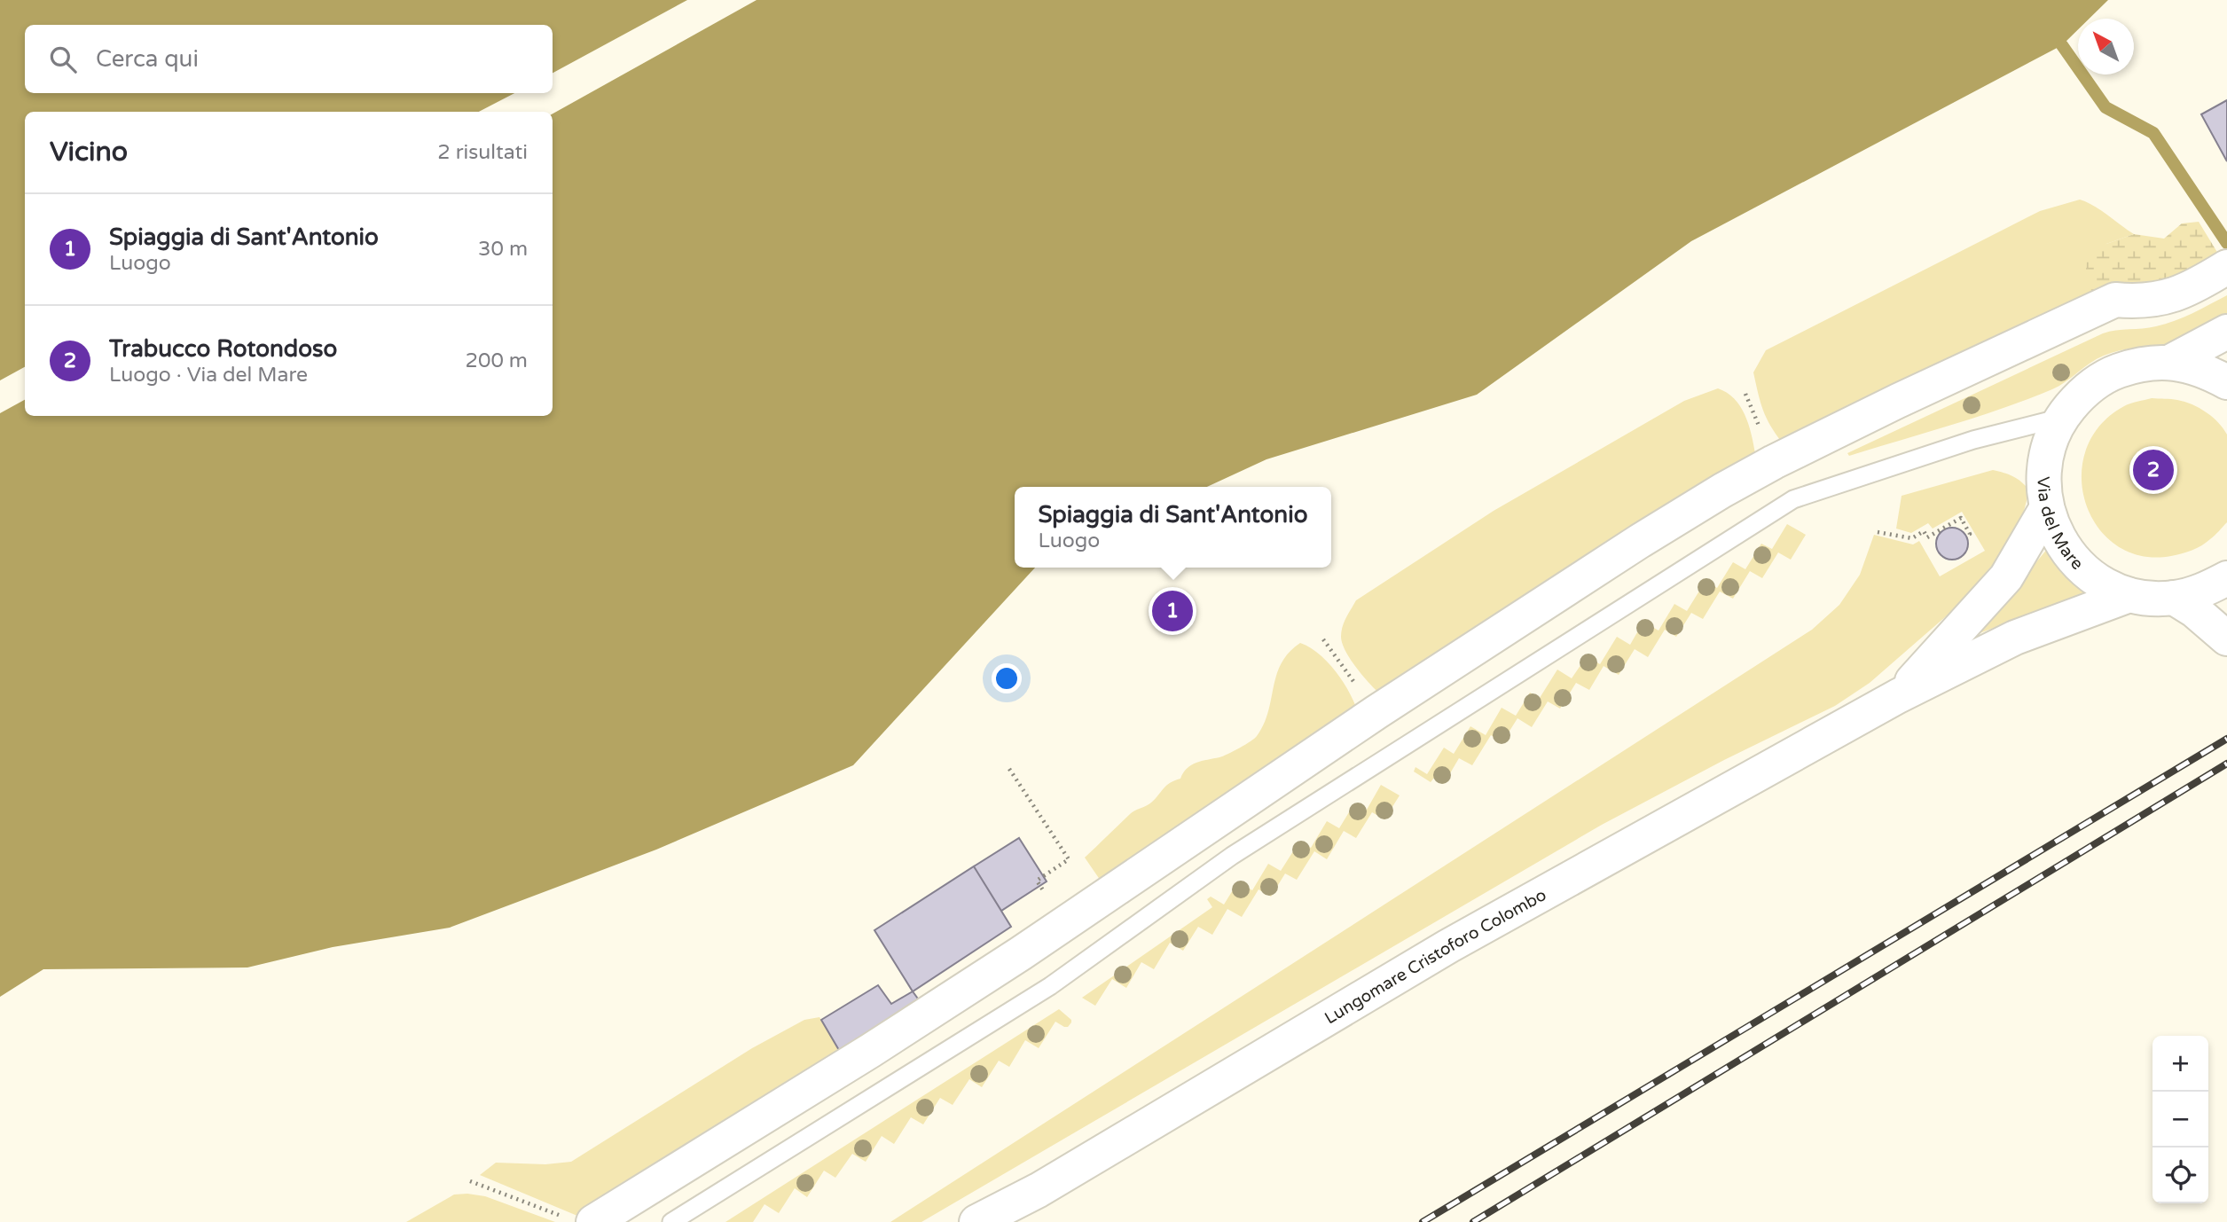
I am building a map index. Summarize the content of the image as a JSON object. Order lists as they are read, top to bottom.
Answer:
{
  "streets": {
    "main road": ["Via del Mare", "Lungomare Cristoforo Colombo"]
  },
  "crossings": [
    ["Via del Mare", "Lungomare Cristoforo Colombo"]
  ],
  "north": "top left",
  "page": {
    "search": "Cerca qui",
    "heading": ["Vicino", "2 risultati"],
    "list": [
      {
        "mark": "1",
        "name": "Spiaggia di Sant'Antonio",
        "note": "Luogo",
        "value": "30 m"
      },
      {
        "mark": "2",
        "name": "Trabucco Rotondoso",
        "note": "Luogo · Via del Mare",
        "value": "200 m"
      }
    ],
    "pins": ["2", "1"],
    "popup": ["Spiaggia di Sant'Antonio", "Luogo"],
    "map_buttons": ["+", "−"]
  }
}
